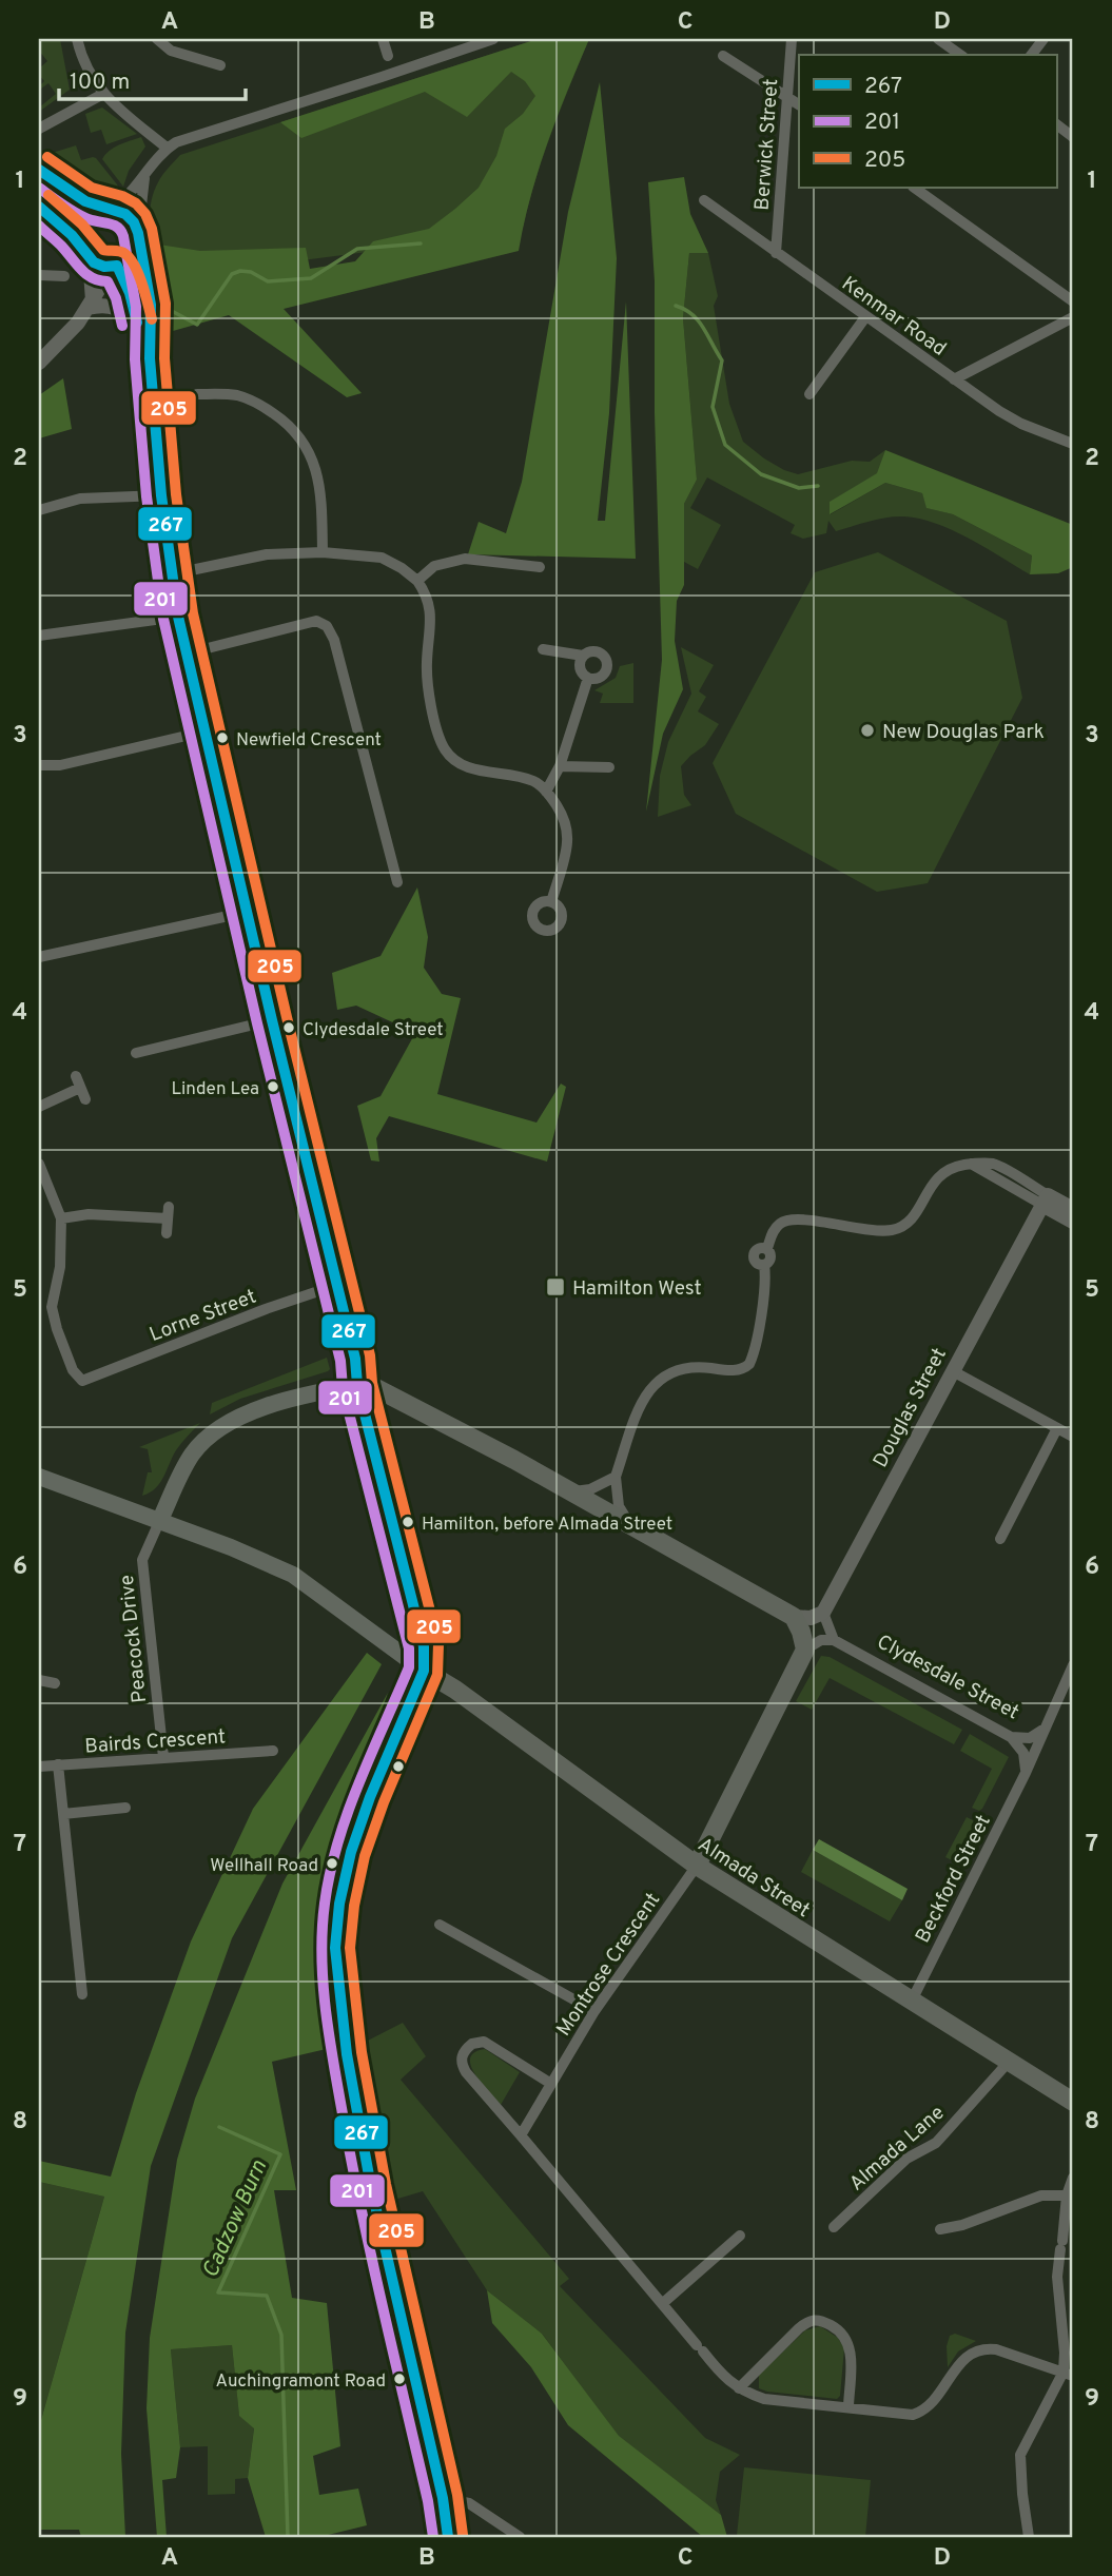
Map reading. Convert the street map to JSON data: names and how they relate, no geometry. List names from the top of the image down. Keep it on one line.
{"streets":{"main road":["Almada Street"],"street":["Berwick Street","Kenmar Road","Lorne Street","Douglas Street","Peacock Drive","Clydesdale Street","Bairds Crescent","Beckford Street","Montrose Crescent","Almada Lane"]},"crossings":[["Berwick Street","Kenmar Road"],["Peacock Drive","Bairds Crescent"],["Clydesdale Street","Beckford Street"],["Almada Street","Beckford Street"],["Almada Street","Montrose Crescent"],["Almada Street","Almada Lane"]],"water":["Cadzow Burn"],"places":{"other":["New Douglas Park","Newfield Crescent","Clydesdale Street","Linden Lea","Hamilton, before Almada Street","Wellhall Road","Auchingramont Road"],"transit":["Hamilton West"]},"lines":["transit line 205","transit line 267","transit line 201"],"legend":["267","201","205"],"scale_bar":"100 m","grid":{"columns":["A","B","C","D"],"rows":["1","2","3","4","5","6","7","8","9"]}}
